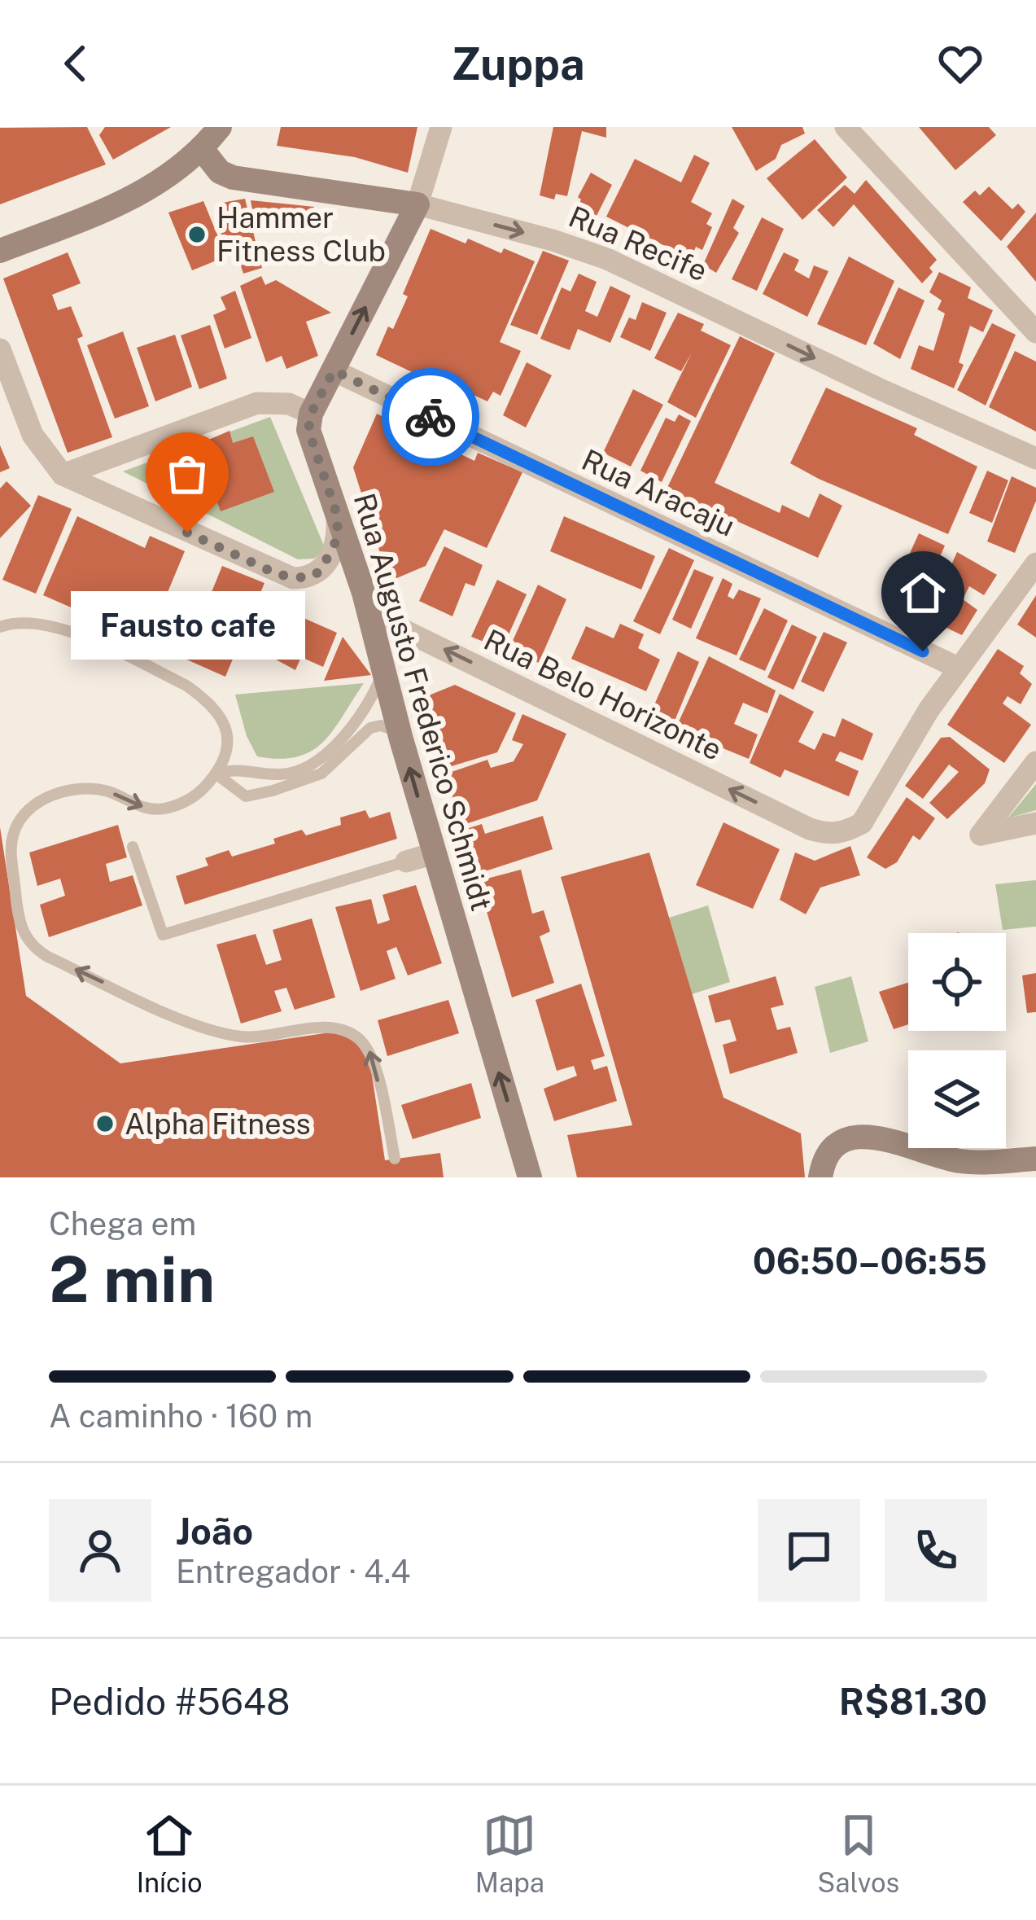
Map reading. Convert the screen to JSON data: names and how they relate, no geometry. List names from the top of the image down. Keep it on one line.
{"streets":{"street":["Rua Recife","Rua Aracaju","Rua Belo Horizonte","Rua Augusto Frederico Schmidt"]},"crossings":[["Rua Aracaju","Rua Belo Horizonte"],["Rua Belo Horizonte","Rua Augusto Frederico Schmidt"]],"one_way":["Rua Belo Horizonte","Rua Augusto Frederico Schmidt"],"places":["Hammer Fitness Club","Fausto cafe","Alpha Fitness"],"page":{"header":"Zuppa","bubble":"Fausto cafe","heading":["2 min","Chega em","06:50–06:55"],"panel":["João","Entregador · 4.4","Pedido #5648","R$81.30"],"bar":"A caminho · 160 m","tabs":["Início","Mapa","Salvos"]}}
